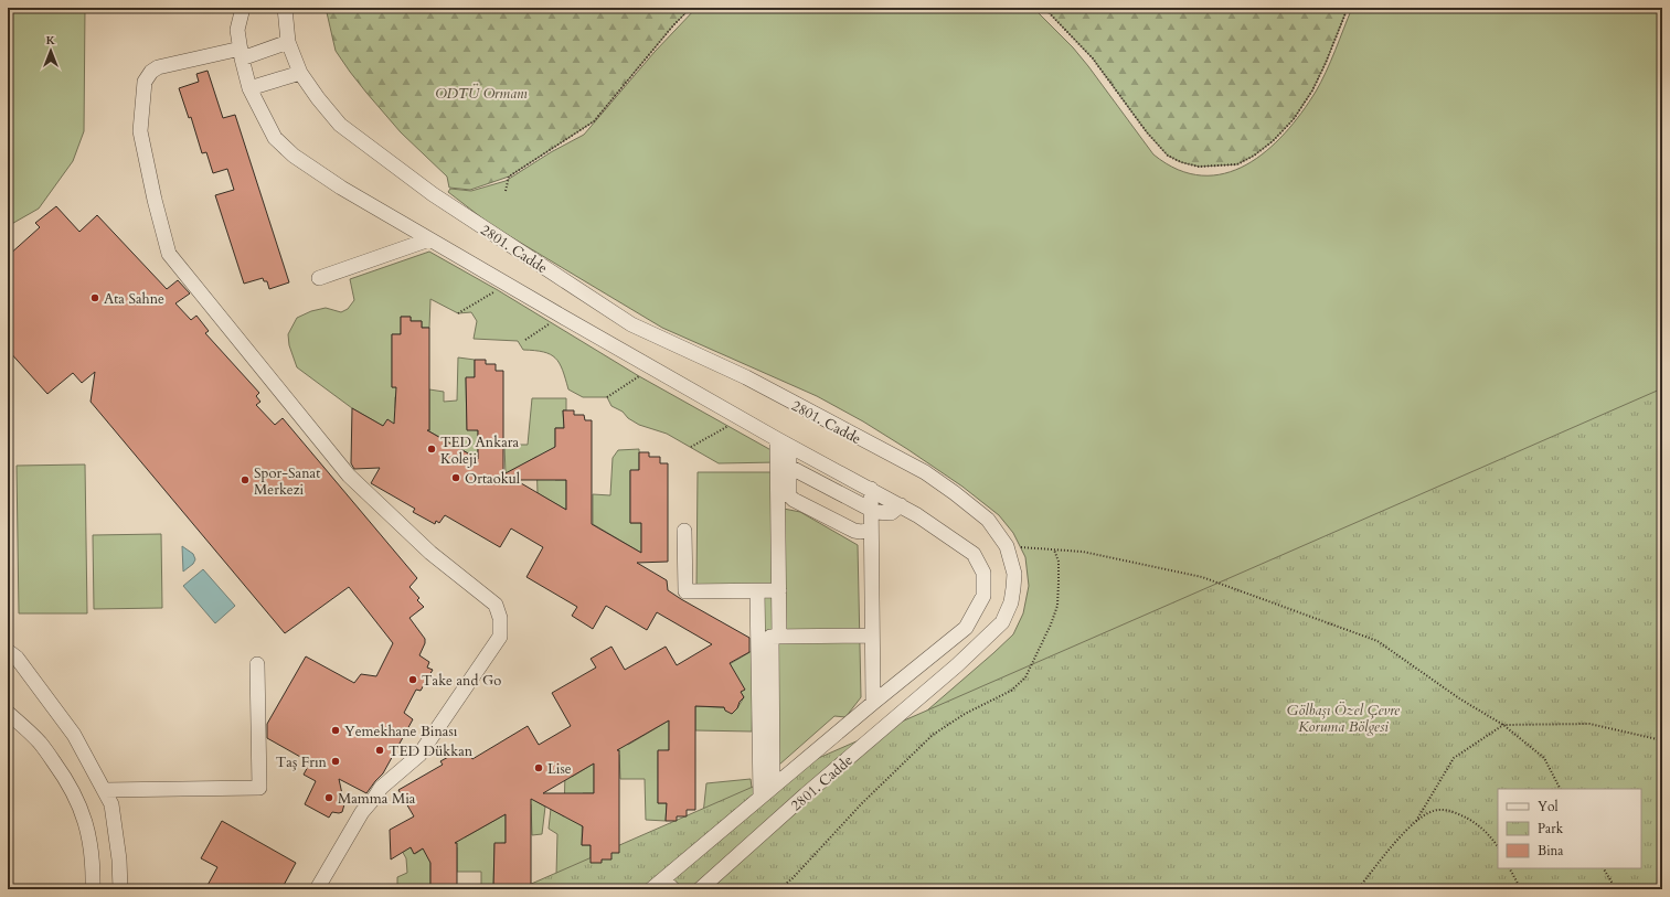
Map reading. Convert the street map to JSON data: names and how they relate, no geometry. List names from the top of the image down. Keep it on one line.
{"streets":{"street":["2801. Cadde"]},"parks":["ODTÜ Ormanı","Gölbaşı Özel Çevre Koruma Bölgesi"],"places":["Ata Sahne","TED Ankara Koleji","Ortaokul","Spor-Sanat Merkezi","Take and Go","Yemekhane Binası","TED Dükkan","Taş Frın","Lise","Mamma Mia"],"legend":["Yol","Park","Bina"],"north":"top"}
